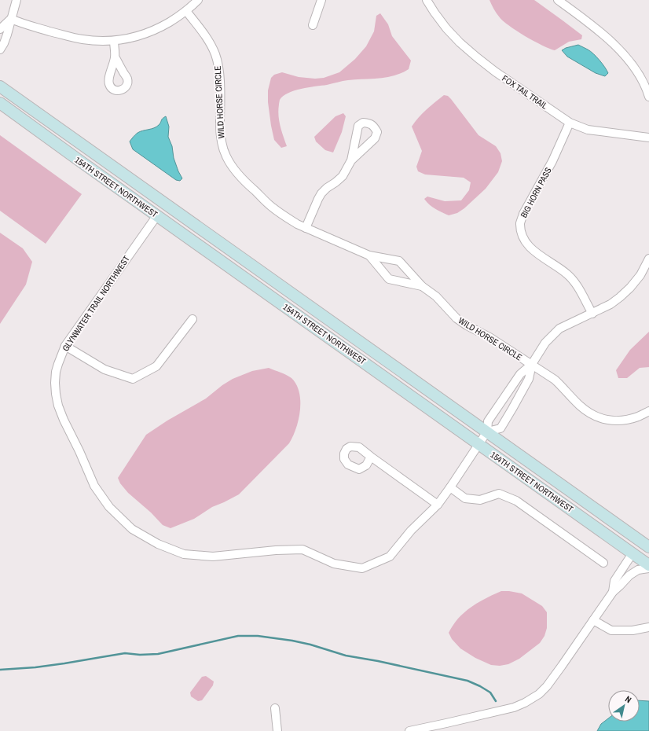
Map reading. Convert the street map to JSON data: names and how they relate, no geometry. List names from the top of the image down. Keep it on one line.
{"streets":{"street":["FOX TAIL TRAIL","WILD HORSE CIRCLE","154TH STREET NORTHWEST","BIG HORN PASS","GLYNWATER TRAIL NORTHWEST"]},"crossings":[["FOX TAIL TRAIL","BIG HORN PASS"],["WILD HORSE CIRCLE","GLYNWATER TRAIL NORTHWEST"],["154TH STREET NORTHWEST","GLYNWATER TRAIL NORTHWEST"]],"north":"top right"}
